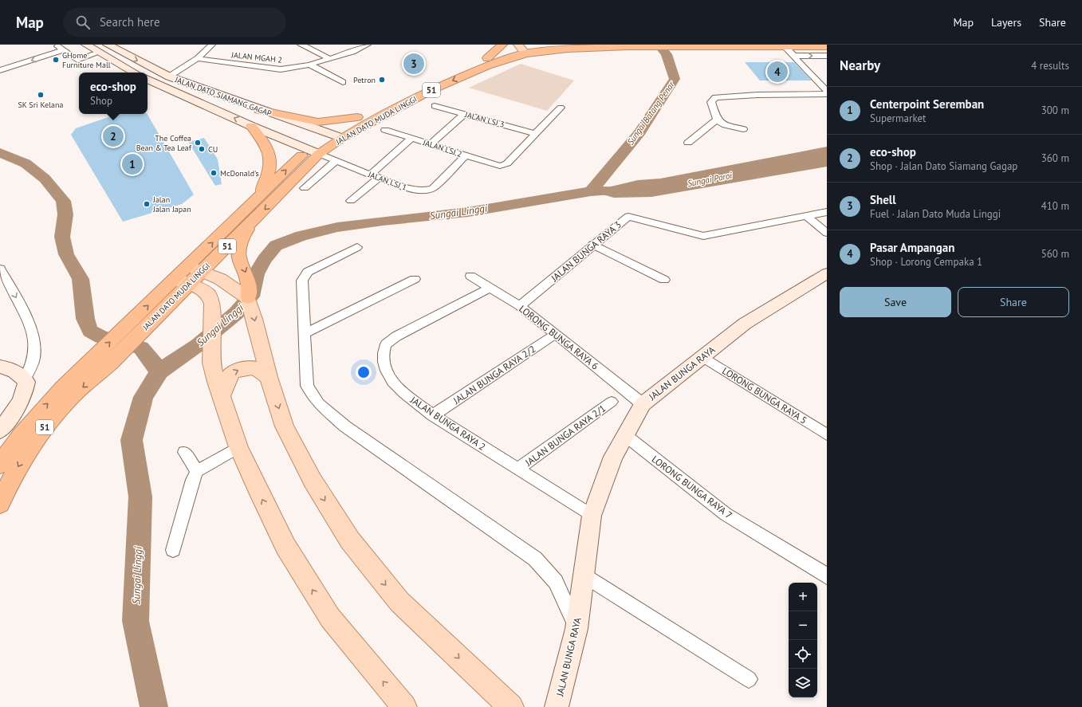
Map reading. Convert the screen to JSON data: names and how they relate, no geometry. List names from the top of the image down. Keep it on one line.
{"streets":{"highway":["51","JALAN DATO MUDA LINGGI"],"main road":["JALAN DATO SIAMANG GAGAP","JALAN BUNGA RAYA"],"street":["JALAN MGAH 2","JALAN LSJ 3","JALAN LSJ 2","JALAN LSJ 1","JALAN BUNGA RAYA 3","LORONG BUNGA RAYA 6","JALAN BUNGA RAYA 2/2","LORONG BUNGA RAYA 5","JALAN BUNGA RAYA 2","JALAN BUNGA RAYA 2/1","LORONG BUNGA RAYA 7"]},"crossings":[["JALAN DATO SIAMANG GAGAP","JALAN DATO MUDA LINGGI"],["JALAN DATO SIAMANG GAGAP","JALAN LSJ 1"],["JALAN LSJ 3","JALAN LSJ 2"],["JALAN DATO MUDA LINGGI","JALAN LSJ 1"],["JALAN LSJ 2","JALAN LSJ 1"],["JALAN BUNGA RAYA 3","LORONG BUNGA RAYA 6"],["LORONG BUNGA RAYA 6","JALAN BUNGA RAYA"],["LORONG BUNGA RAYA 6","JALAN BUNGA RAYA 2/2"],["LORONG BUNGA RAYA 6","JALAN BUNGA RAYA 2"],["JALAN BUNGA RAYA","LORONG BUNGA RAYA 5"],["JALAN BUNGA RAYA","JALAN BUNGA RAYA 2"],["JALAN BUNGA RAYA","LORONG BUNGA RAYA 7"],["JALAN BUNGA RAYA 2/2","JALAN BUNGA RAYA 2"],["JALAN BUNGA RAYA 2","JALAN BUNGA RAYA 2/1"]],"water":["Sungai Batang Penar","Sungai Paroi","Sungai Linggi"],"places":["GHome Furniture Mall","Petron","SK Sri Kelana","The Coffea Bean & Tea Leaf","CU","McDonald's","Jalan Jalan Japan"],"page":{"header":"Map","search":"Search here","nav":["Map","Layers","Share"],"heading":["Nearby","4 results"],"pins":["3","4","2","1"],"popup":["eco-shop","Shop"],"list":[{"mark":"1","name":"Centerpoint Seremban","note":"Supermarket","value":"300 m"},{"mark":"2","name":"eco-shop","note":"Shop · Jalan Dato Siamang Gagap","value":"360 m"},{"mark":"3","name":"Shell","note":"Fuel · Jalan Dato Muda Linggi","value":"410 m"},{"mark":"4","name":"Pasar Ampangan","note":"Shop · Lorong Cempaka 1","value":"560 m"}],"buttons":["Save","Share"],"map_buttons":["+","−"]}}
